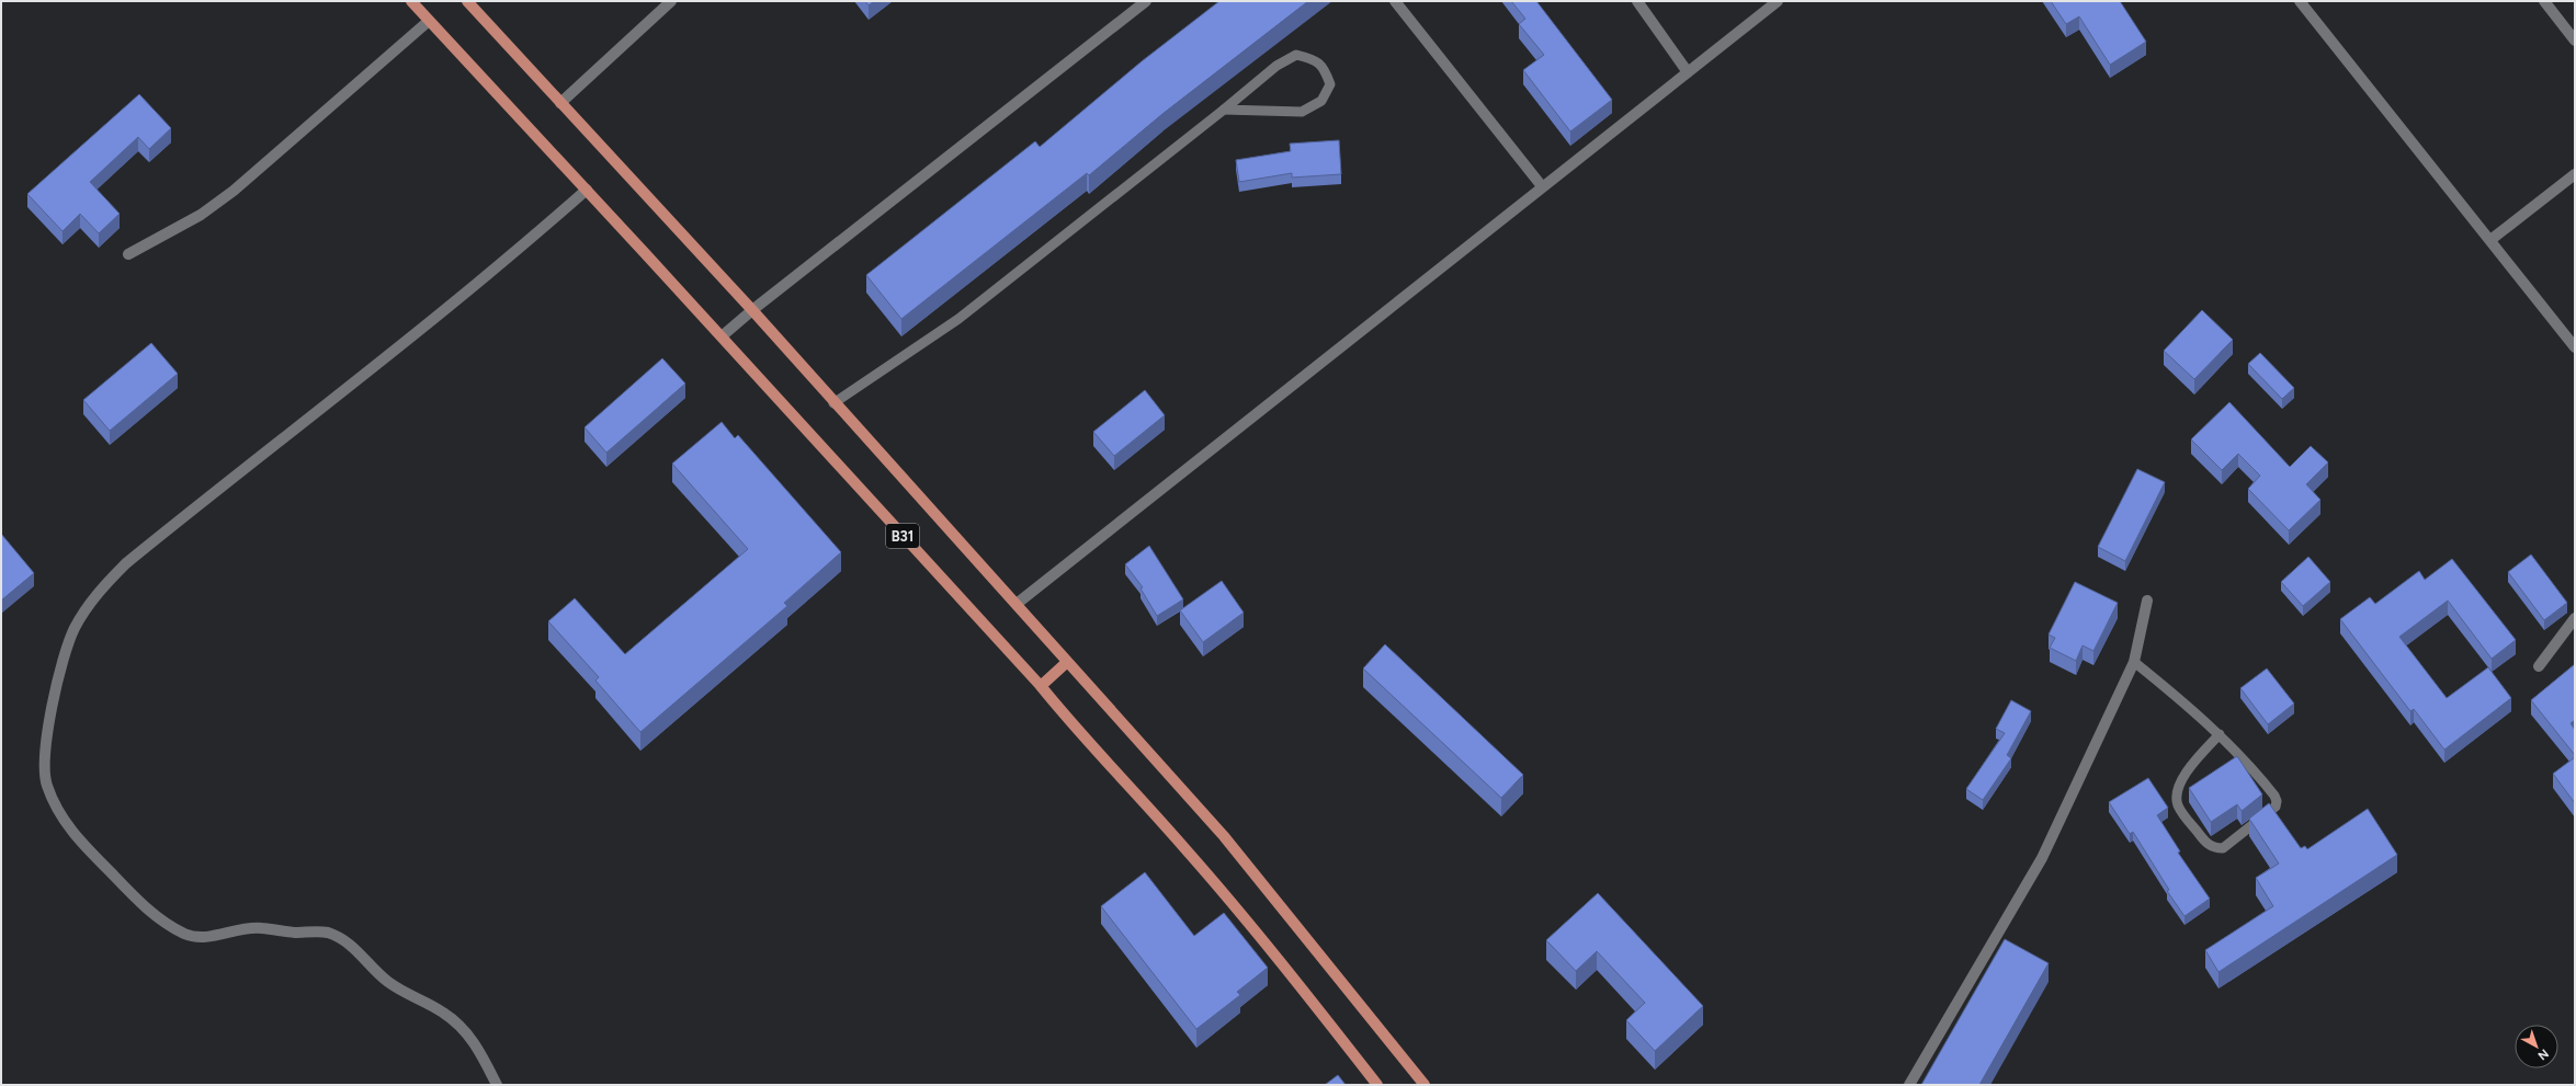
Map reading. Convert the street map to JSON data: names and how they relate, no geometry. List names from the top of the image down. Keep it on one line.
{"streets":{"main road":["B31"]},"north":"bottom right"}
